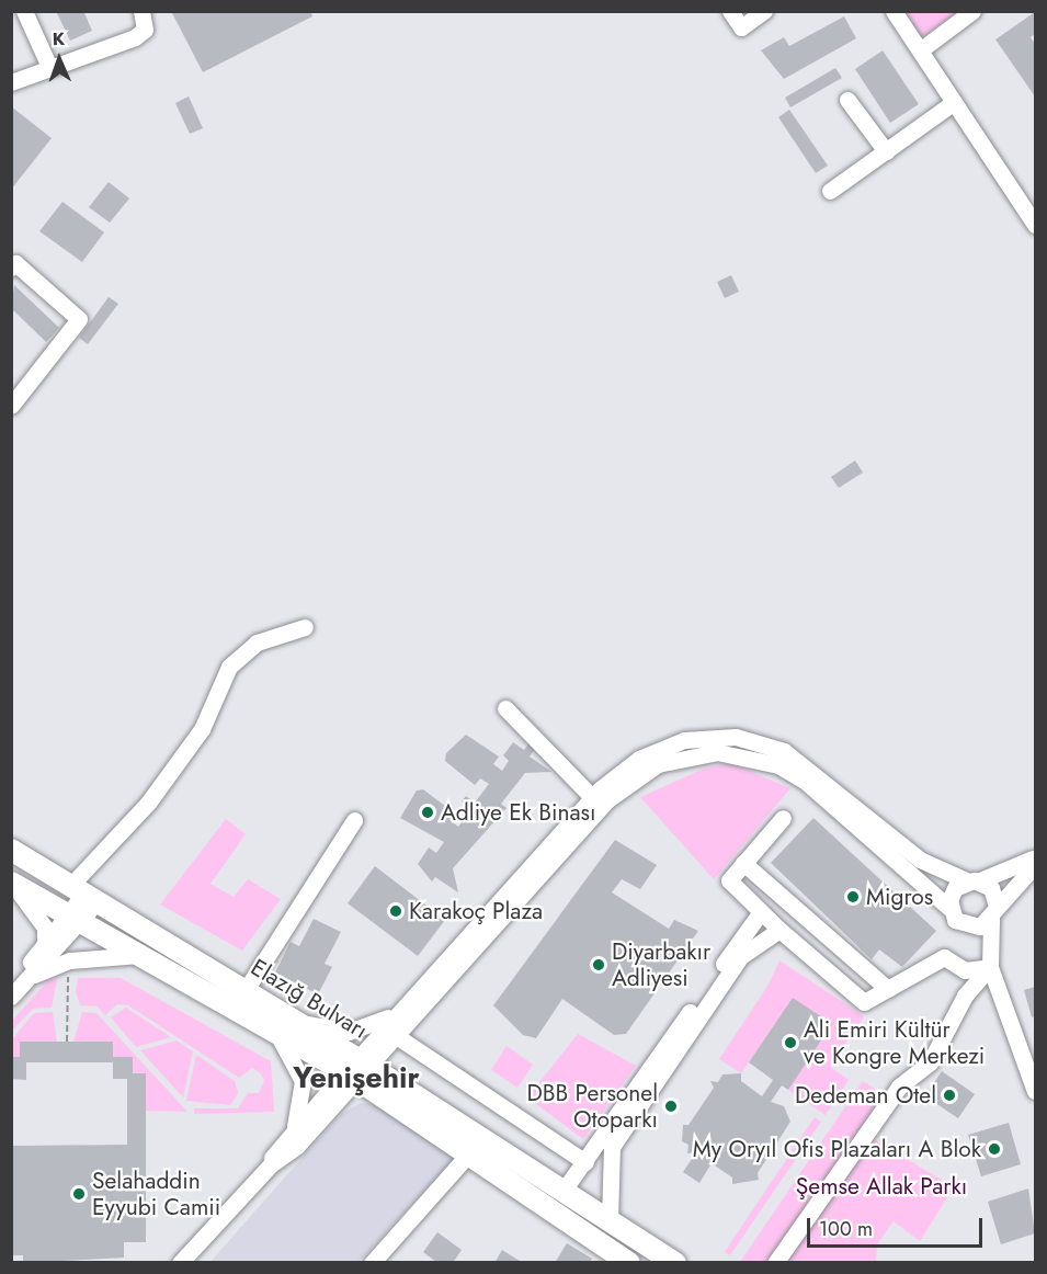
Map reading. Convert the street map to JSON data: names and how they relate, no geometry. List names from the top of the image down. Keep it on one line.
{"streets":{"main road":["Elazığ Bulvarı"]},"districts":["Yenişehir"],"parks":["Şemse Allak Parkı"],"places":["Adliye Ek Binası","Migros","Karakoç Plaza","Diyarbakır Adliyesi","Ali Emiri Kültür ve Kongre Merkezi","Dedeman Otel","DBB Personel Otoparkı","My Oryıl Ofis Plazaları A Blok","Selahaddin Eyyubi Camii"],"scale_bar":"100 m","north":"top"}
